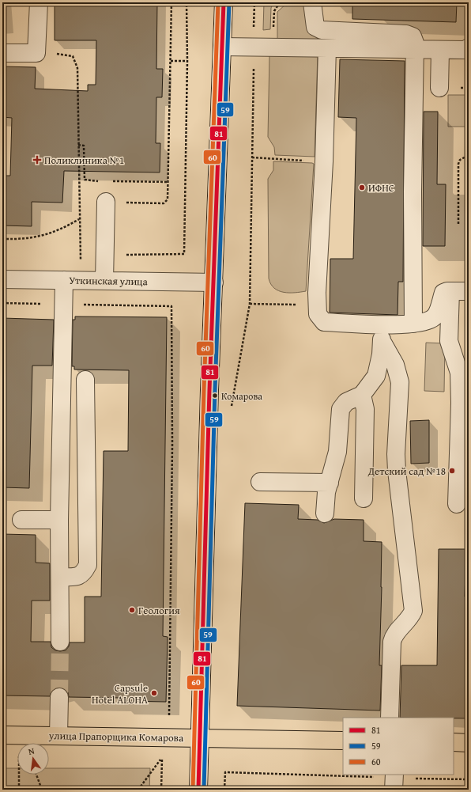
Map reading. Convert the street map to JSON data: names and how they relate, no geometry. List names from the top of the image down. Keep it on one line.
{"streets":{"main road":["улица Прапорщика Комарова"],"street":["Уткинская улица"]},"places":{"health":["Поликлиника №1"],"other":["ИФНС","Комарова","Детский сад №18","Геология","Capsule Hotel ALOHA"]},"lines":["transit line 81","transit line 59","transit line 60"],"legend":["81","59","60"],"north":"top"}
